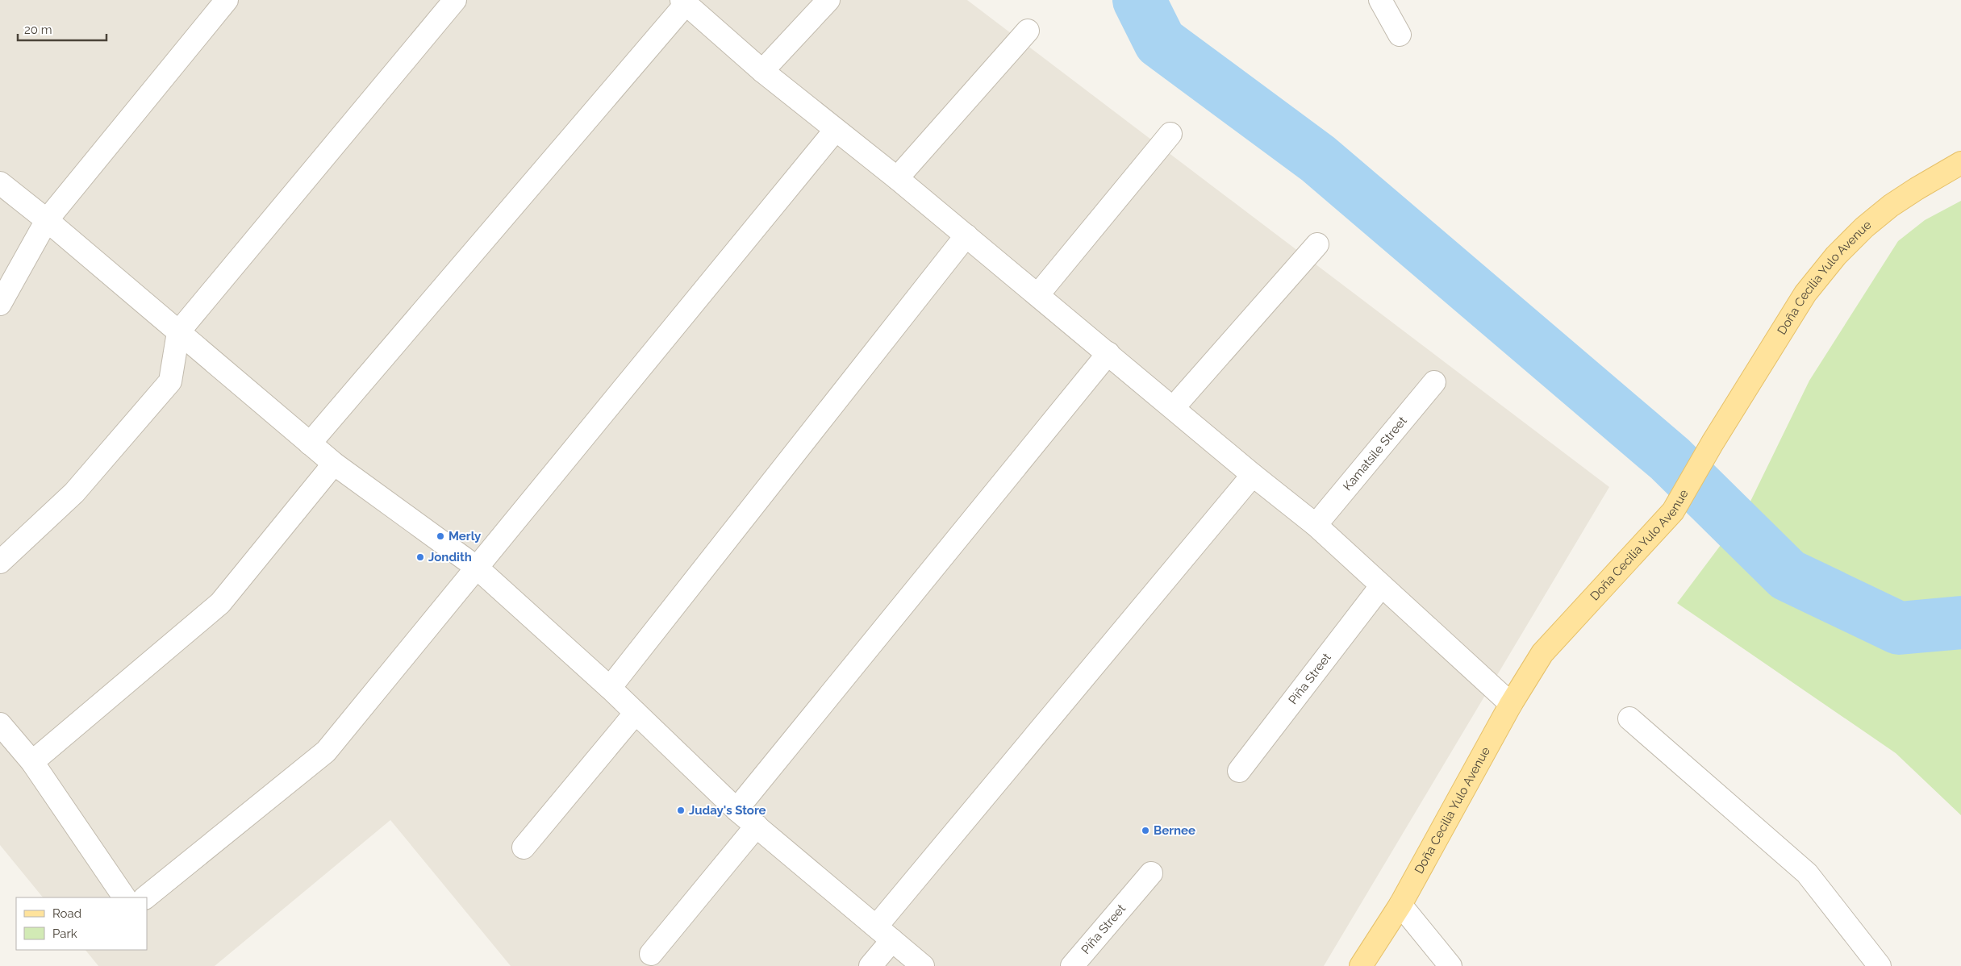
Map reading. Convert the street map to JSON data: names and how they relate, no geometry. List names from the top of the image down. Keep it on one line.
{"streets":{"main road":["Doña Cecilia Yulo Avenue"],"street":["Kamatsile Street","Piña Street"]},"places":["Merly","Jondith","Juday's Store","Bernee"],"legend":["Road","Park"],"scale_bar":"20 m"}
